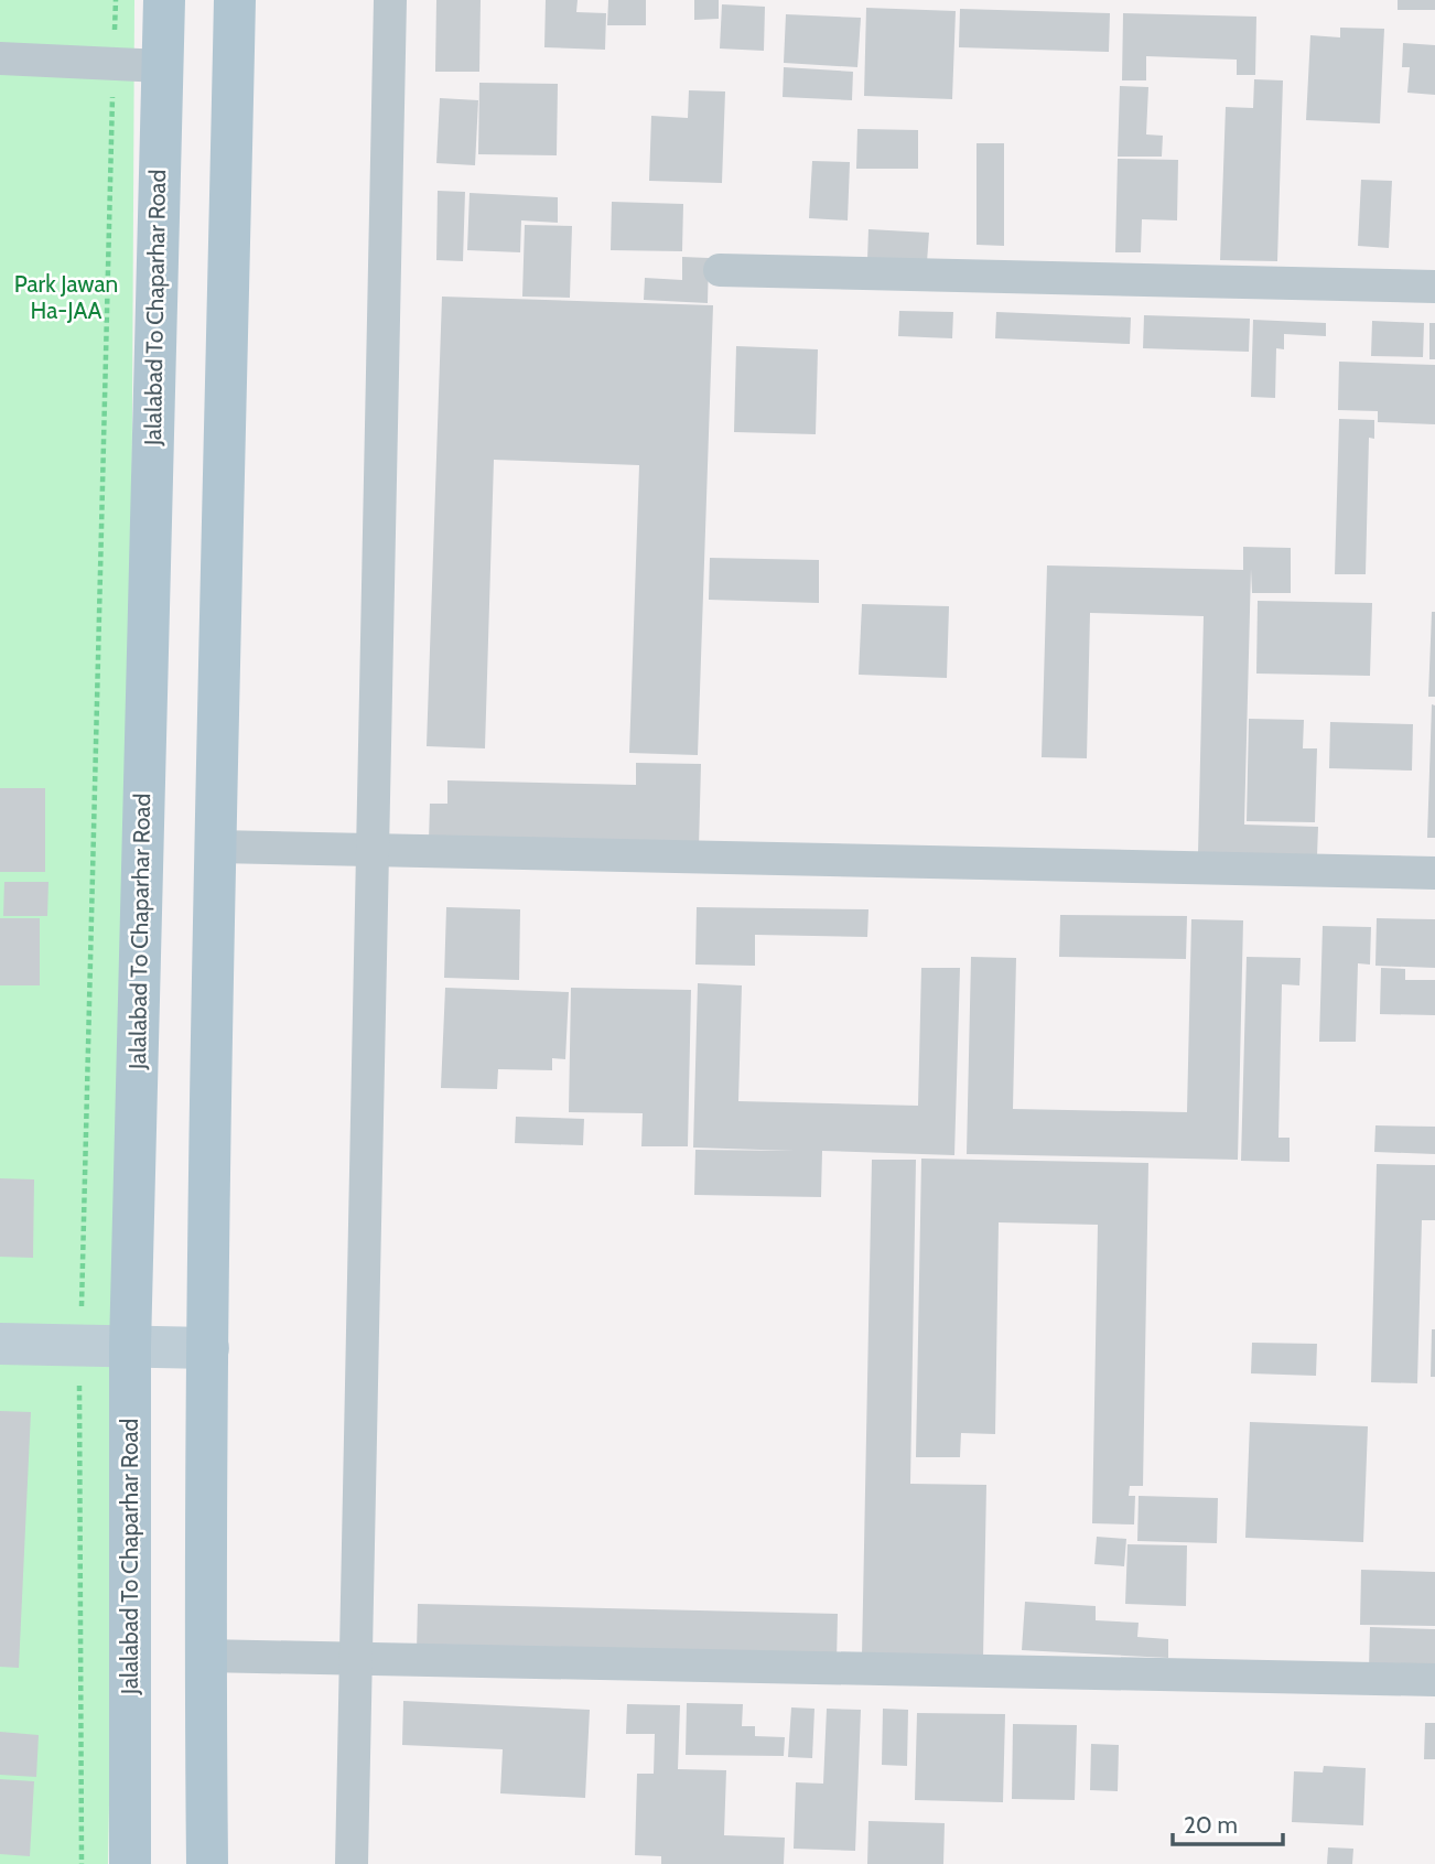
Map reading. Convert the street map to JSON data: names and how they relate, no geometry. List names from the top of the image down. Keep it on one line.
{"streets":{"main road":["Jalalabad To Chaparhar Road"]},"parks":["Park Jawan Ha-JAA"],"scale_bar":"20 m"}
